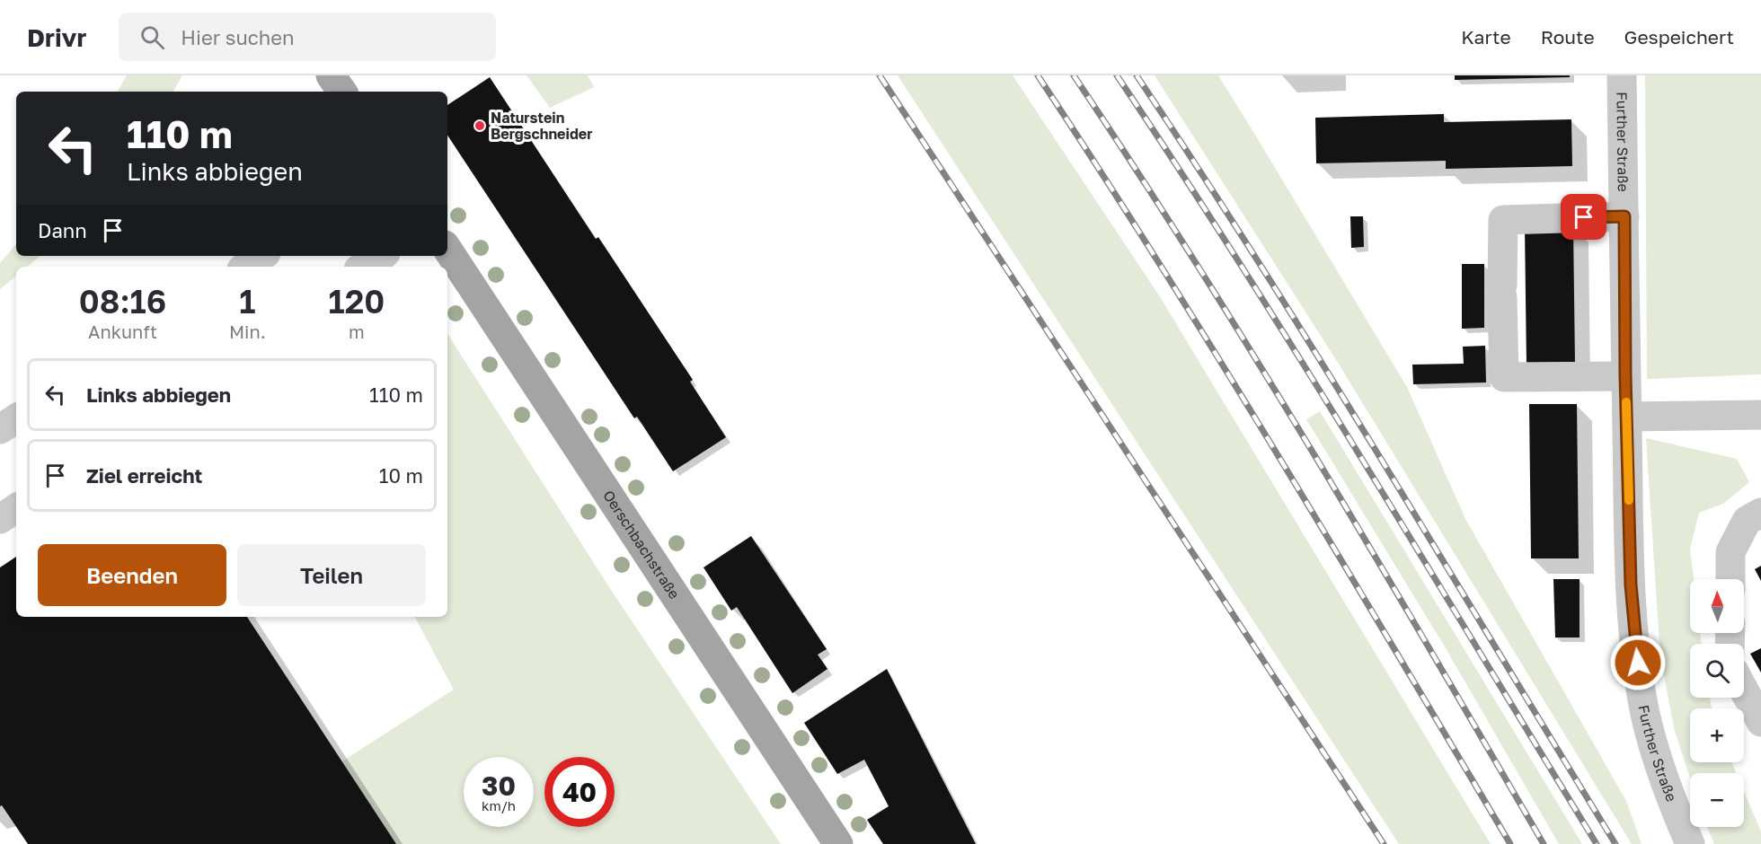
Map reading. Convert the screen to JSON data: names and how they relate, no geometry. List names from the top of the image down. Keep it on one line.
{"streets":{"main road":["Oerschbachstraße"],"street":["Further Straße"]},"places":["Naturstein Bergschneider"],"north":"top","page":{"header":"Drivr","search":"Hier suchen","nav":["Karte","Route","Gespeichert"],"turn":["110 m","Links abbiegen"],"then":"Dann","eta":["08:16","Ankunft","1","Min.","120","m"],"list":[{"name":"Links abbiegen","value":"110 m"},{"name":"Ziel erreicht","value":"10 m"}],"buttons":["Beenden","Teilen"],"map_buttons":["+","−"],"speed":"30 km/h","limit":"40"}}
